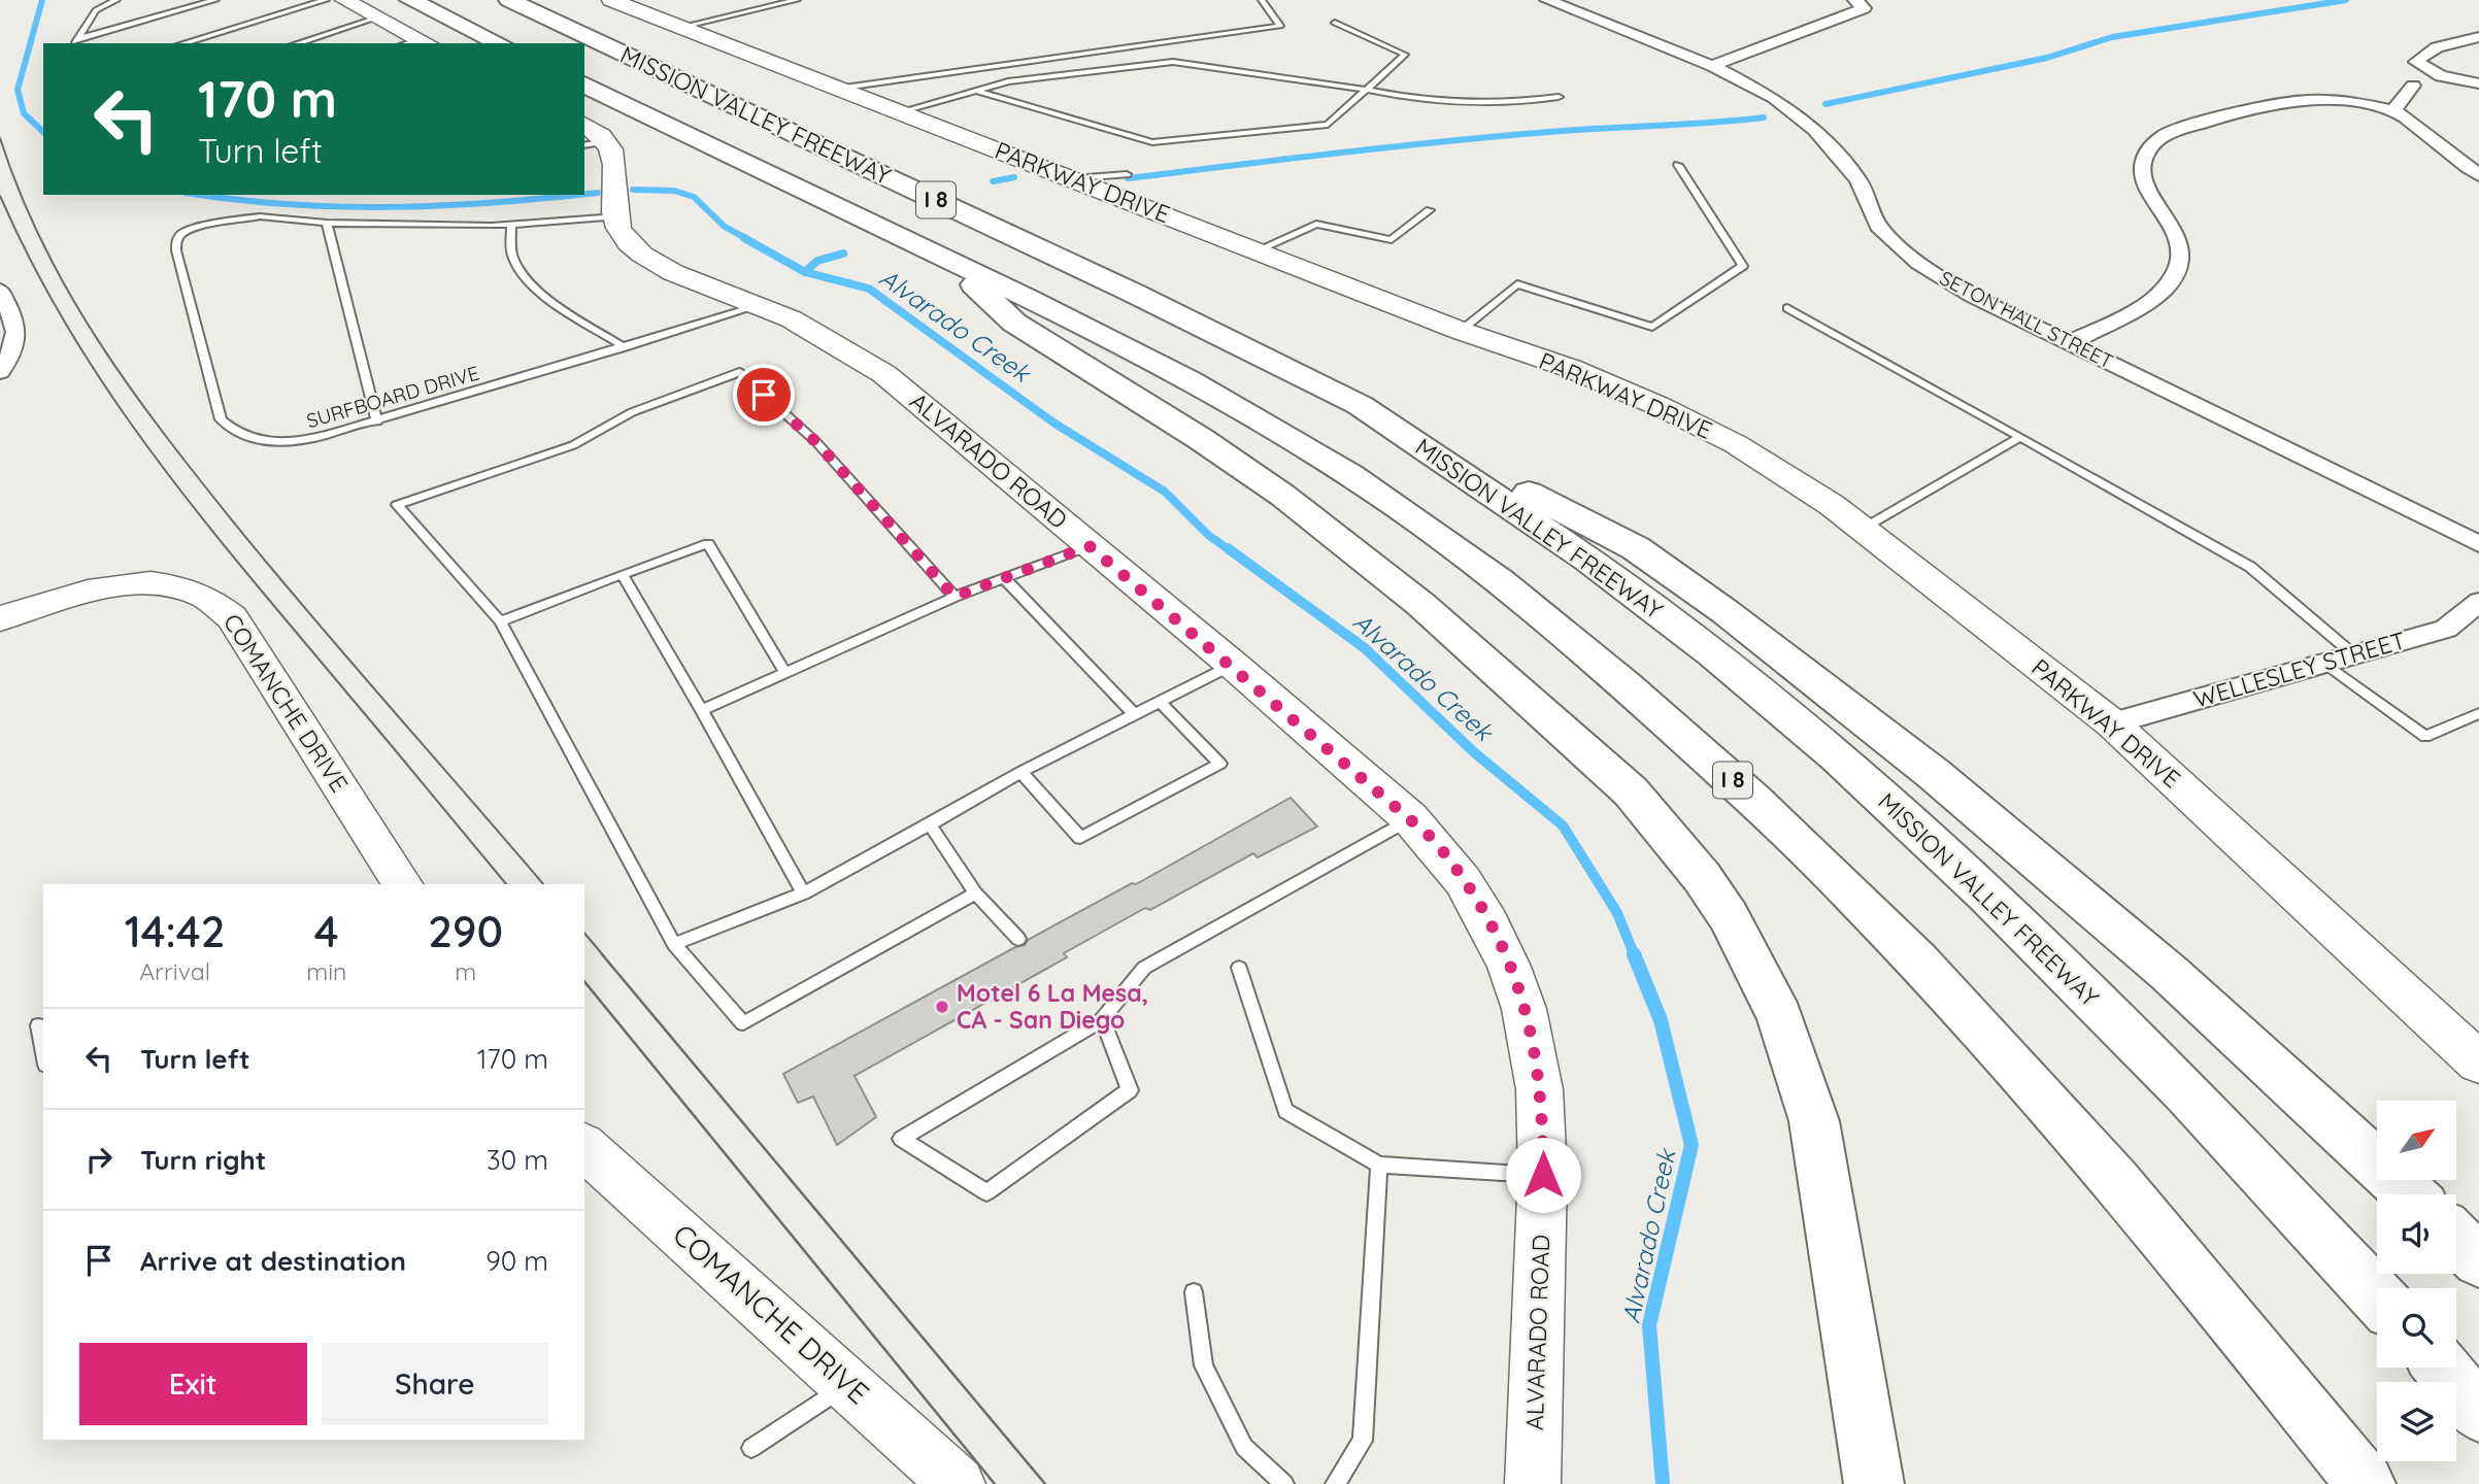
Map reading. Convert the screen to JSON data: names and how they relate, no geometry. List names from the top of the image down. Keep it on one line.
{"streets":{"highway":["MISSION VALLEY FREEWAY","I 8"],"street":["PARKWAY DRIVE","SETON HALL STREET","ALVARADO ROAD","WELLESLEY STREET","COMANCHE DRIVE"],"lane":["SURFBOARD DRIVE"]},"crossings":[["PARKWAY DRIVE","WELLESLEY STREET"],["SURFBOARD DRIVE","ALVARADO ROAD"]],"water":["Alvarado Creek"],"places":["Motel 6 La Mesa, CA - San Diego"],"north":"top right","page":{"turn":["170 m","Turn left"],"eta":["14:42","Arrival","4","min","290","m"],"list":[{"name":"Turn left","value":"170 m"},{"name":"Turn right","value":"30 m"},{"name":"Arrive at destination","value":"90 m"}],"buttons":["Exit","Share"]}}
